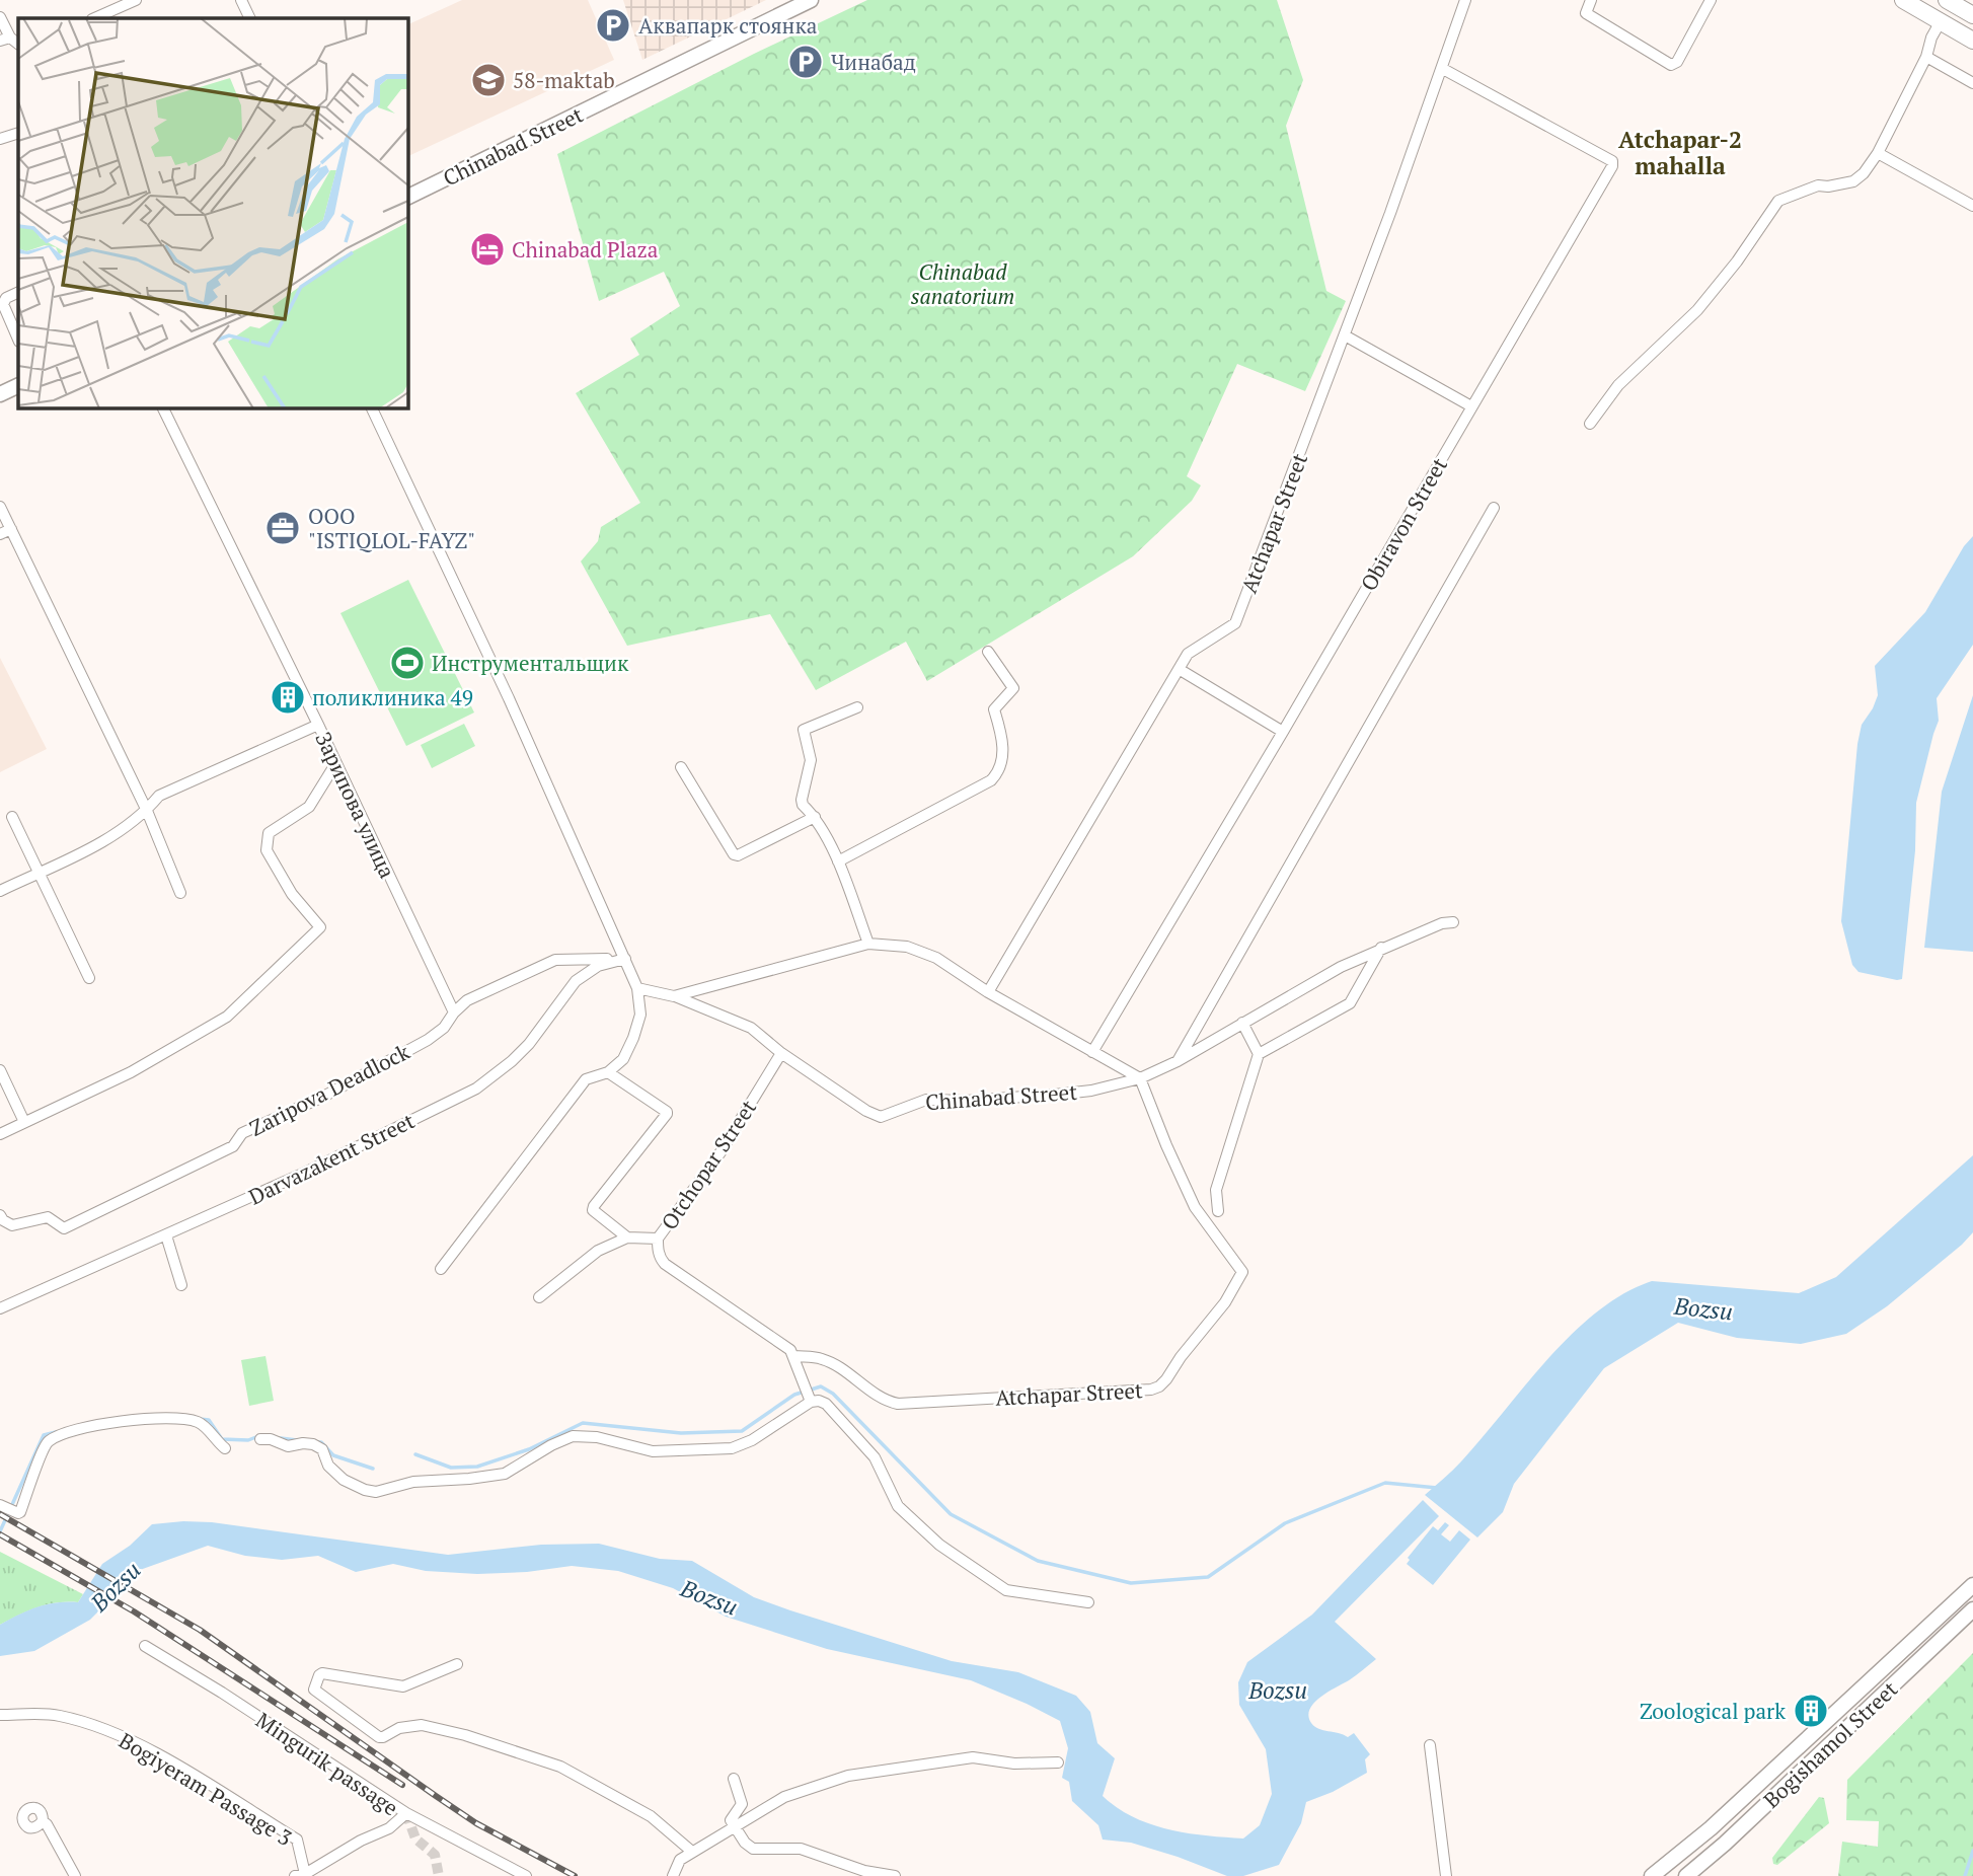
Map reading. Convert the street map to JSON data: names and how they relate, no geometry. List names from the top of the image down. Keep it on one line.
{"streets":{"main road":["Chinabad Street","Bogishamol Street"],"street":["Atchapar Street","Obiravon Street","Зарипова улица","Zaripova Deadlock","Darvazakent Street","Otchopar Street","Mingurik passage","Bogiyeram Passage 3"]},"crossings":[["Chinabad Street","Atchapar Street"],["Chinabad Street","Otchopar Street"],["Atchapar Street","Obiravon Street"],["Atchapar Street","Otchopar Street"],["Зарипова улица","Zaripova Deadlock"],["Zaripova Deadlock","Darvazakent Street"],["Mingurik passage","Bogiyeram Passage 3"]],"districts":["Atchapar-2 mahalla"],"water":["Bozsu"],"parks":["Chinabad sanatorium"],"places":{"parking":["Аквапарк стоянка","Чинабад"],"school or university":["58-maktab"],"hotel":["Chinabad Plaza"],"office":["ООО \"ISTIQLOL-FAYZ\""],"sports":["Инструментальщик"],"building":["поликлиника 49","Zoological park"]}}
